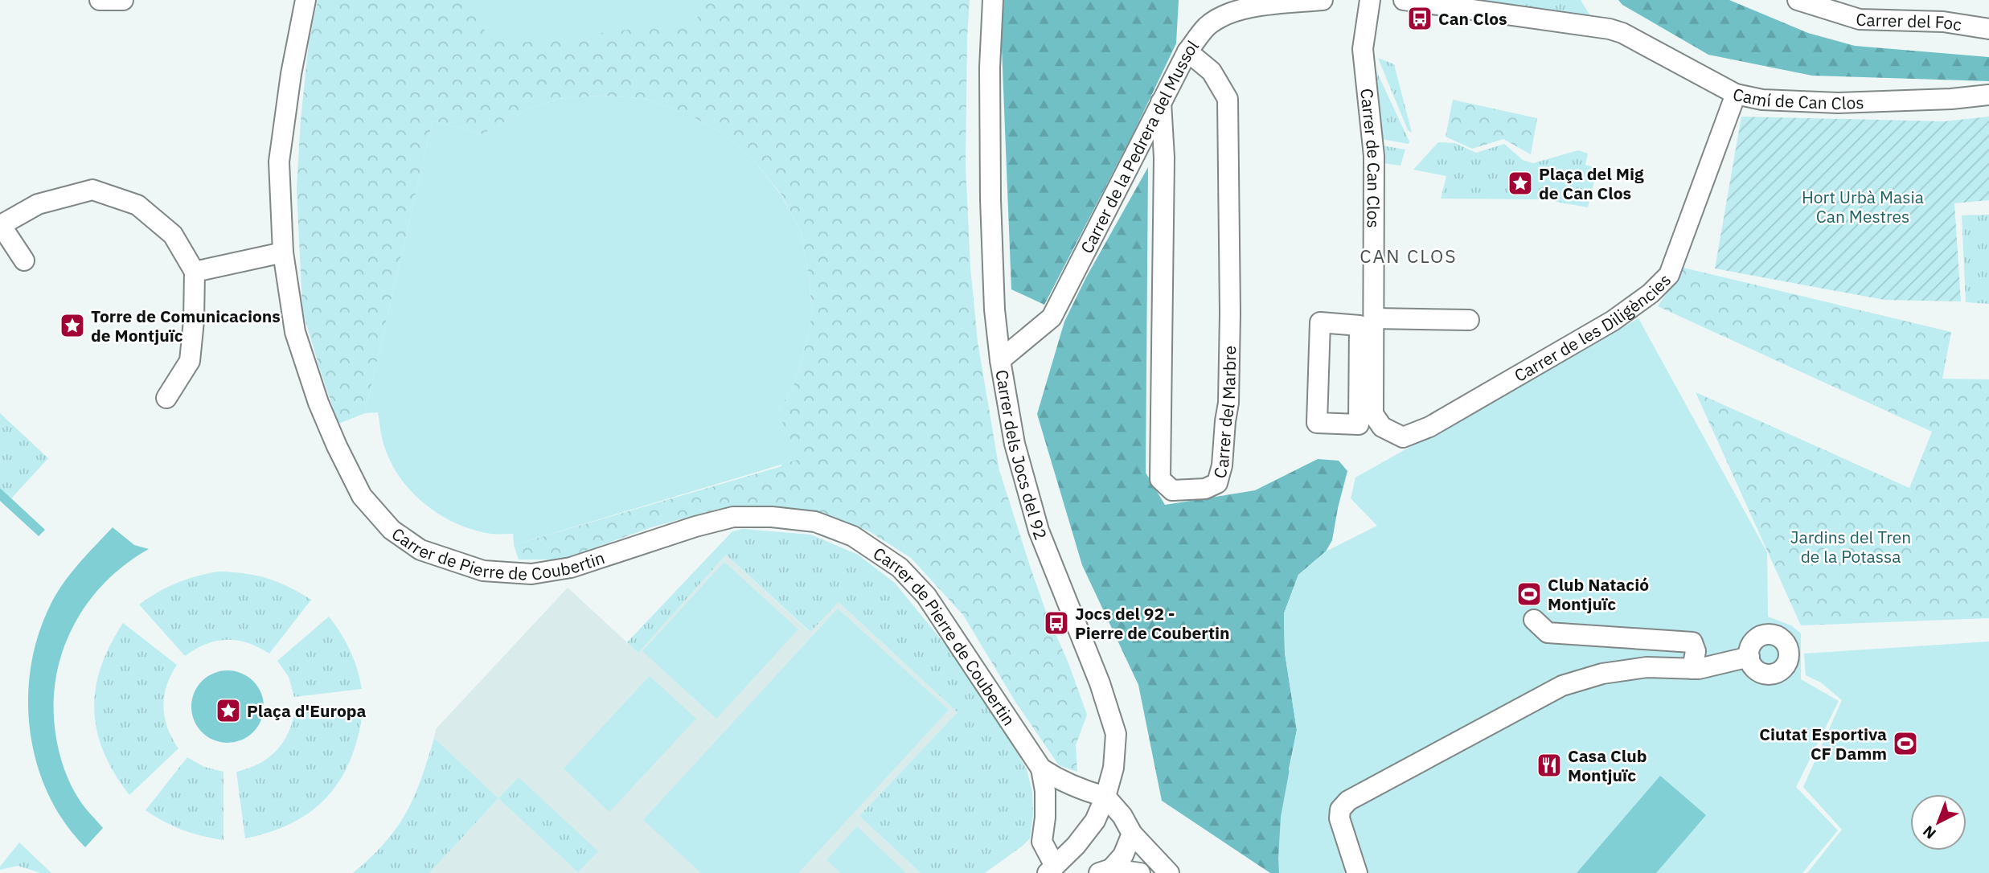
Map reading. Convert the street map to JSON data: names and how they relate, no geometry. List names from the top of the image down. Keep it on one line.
{"streets":{"street":["Carrer del Foc","Camí de Can Clos","Carrer de la Pedrera del Mussol","Carrer de Can Clos","Carrer de les Diligències","Carrer del Marbre","Carrer dels Jocs del 92","Carrer de Pierre de Coubertin"]},"crossings":[["Camí de Can Clos","Carrer de les Diligències"],["Carrer de la Pedrera del Mussol","Carrer del Marbre"],["Carrer de la Pedrera del Mussol","Carrer dels Jocs del 92"],["Carrer de Can Clos","Carrer de les Diligències"],["Carrer dels Jocs del 92","Carrer de Pierre de Coubertin"]],"districts":["CAN CLOS"],"parks":["Hort Urbà Masia Can Mestres","Jardins del Tren de la Potassa"],"places":{"bus stop":["Can Clos","Jocs del 92 - Pierre de Coubertin"],"place":["Plaça del Mig de Can Clos","Torre de Comunicacions de Montjuïc","Plaça d'Europa"],"sports":["Club Natació Montjuïc","Ciutat Esportiva CF Damm"],"restaurant":["Casa Club Montjuïc"]},"north":"bottom left"}
